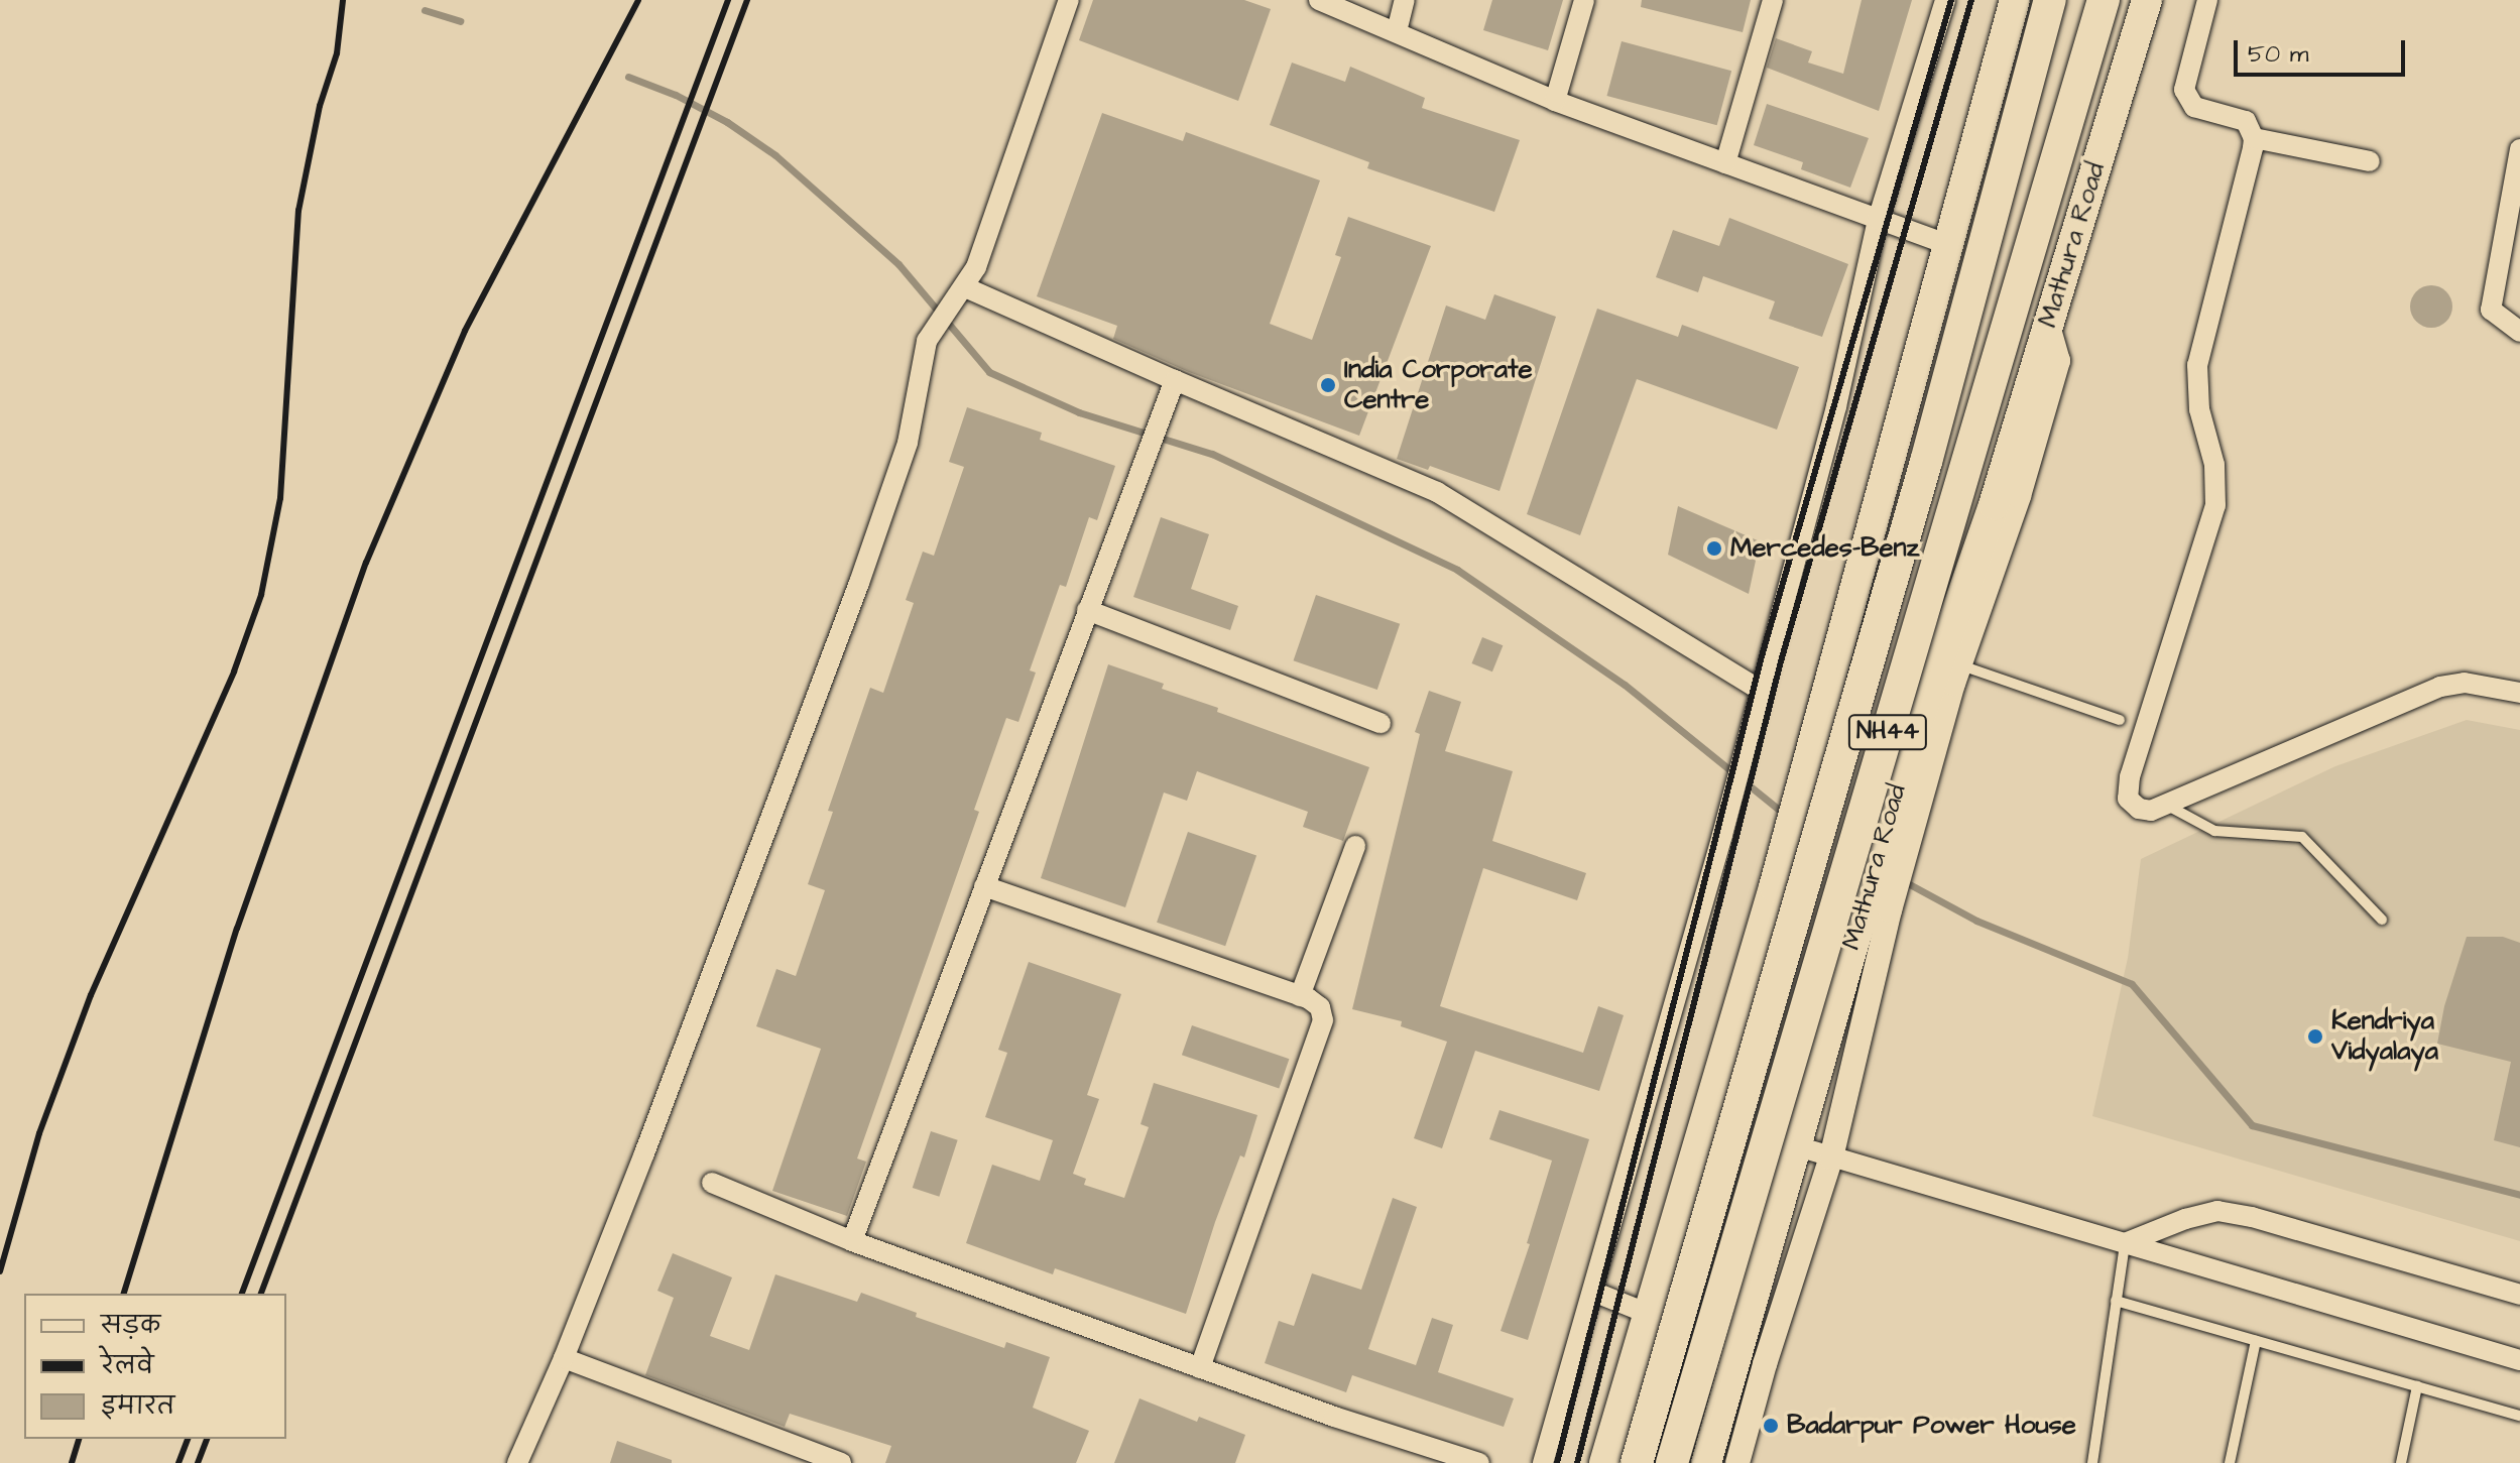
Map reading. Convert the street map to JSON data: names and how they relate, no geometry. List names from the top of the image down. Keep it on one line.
{"streets":{"highway":["Mathura Road","NH44"]},"places":["India Corporate Centre","Mercedes-Benz","Kendriya Vidyalaya","Badarpur Power House"],"legend":["सड़क","रेलवे","इमारत"],"scale_bar":"50 m"}
